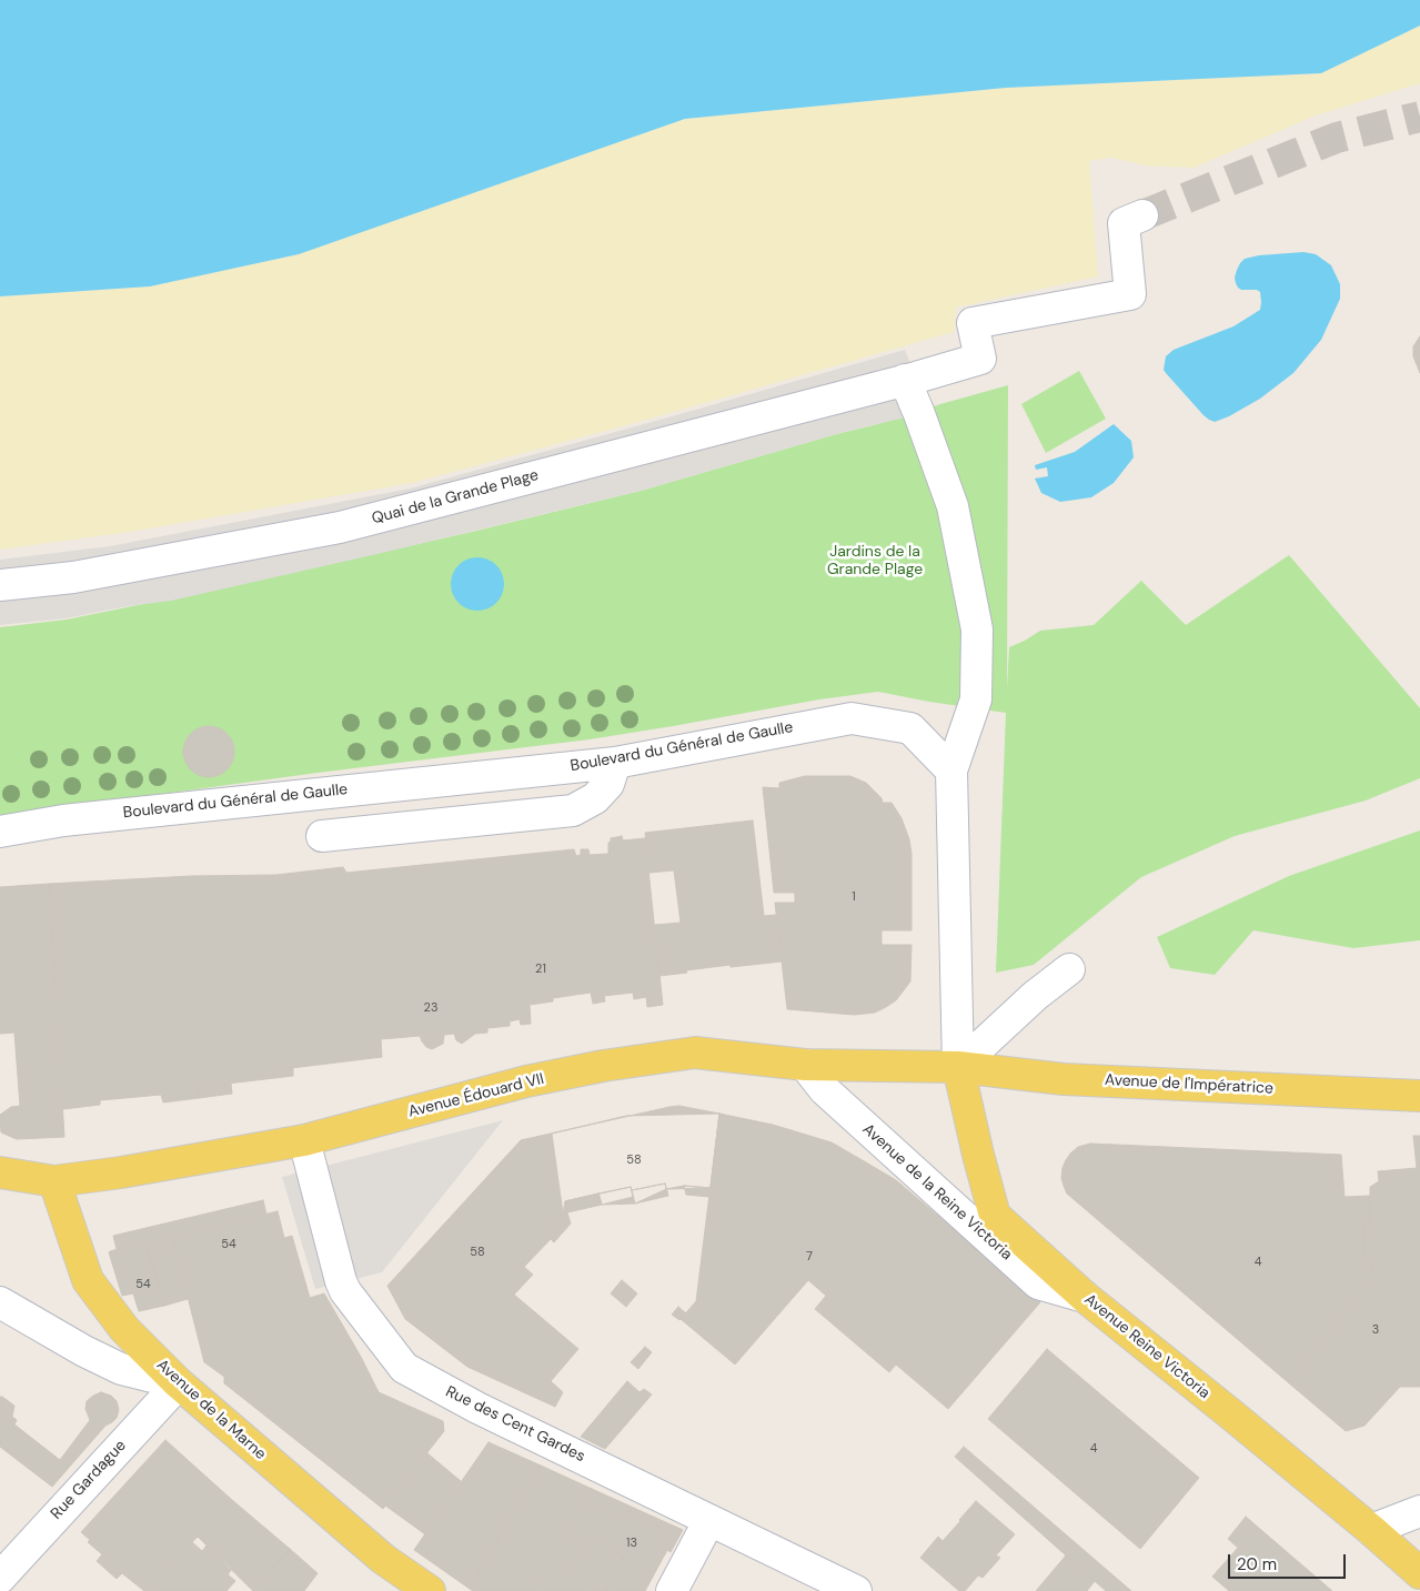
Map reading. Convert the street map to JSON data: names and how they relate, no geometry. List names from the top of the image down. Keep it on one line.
{"streets":{"main road":["Avenue de l'Impératrice","Avenue Édouard VII","Avenue Reine Victoria","Avenue de la Marne"],"street":["Quai de la Grande Plage","Boulevard du Général de Gaulle","Avenue de la Reine Victoria","Rue des Cent Gardes","Rue Gardague"]},"crossings":[["Avenue de l'Impératrice","Avenue Édouard VII"],["Avenue de l'Impératrice","Avenue Reine Victoria"],["Avenue Édouard VII","Avenue de la Reine Victoria"],["Avenue Édouard VII","Avenue Reine Victoria"],["Avenue Édouard VII","Avenue de la Marne"],["Avenue Édouard VII","Rue des Cent Gardes"],["Avenue de la Reine Victoria","Avenue Reine Victoria"],["Avenue de la Marne","Rue Gardague"]],"parks":["Jardins de la Grande Plage"],"house_numbers":["1","21","23","58","54","58","7","4","54","3","4","13"],"scale_bar":"20 m"}
